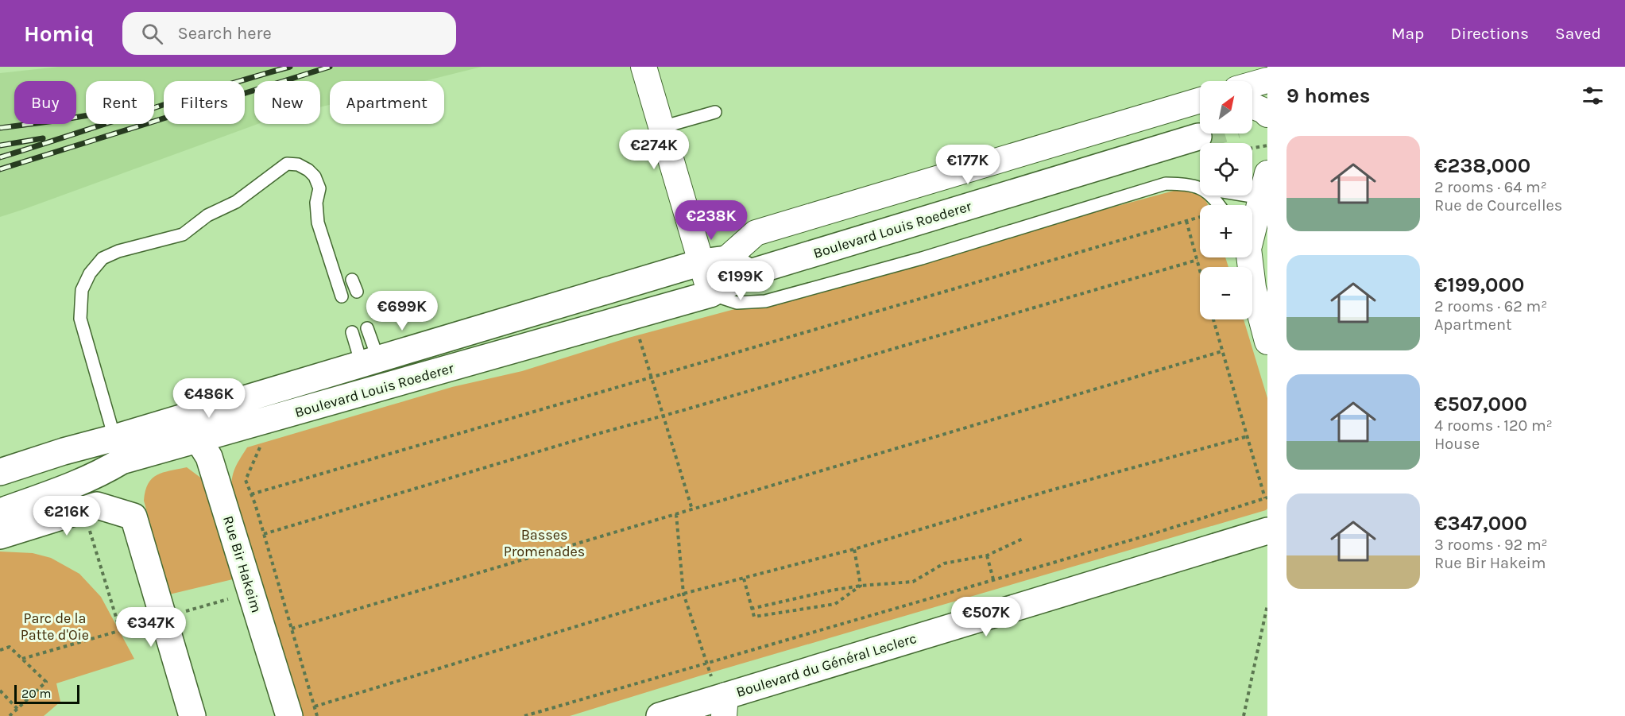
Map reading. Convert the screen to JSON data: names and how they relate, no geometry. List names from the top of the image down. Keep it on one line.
{"streets":{"main road":["Boulevard Louis Roederer","Rue Bir Hakeim","Boulevard du Général Leclerc"]},"crossings":[["Boulevard Louis Roederer","Rue Bir Hakeim"]],"parks":["Basses Promenades","Parc de la Patte d'Oie"],"scale_bar":"20 m","north":"top right","page":{"header":"Homiq","search":"Search here","nav":["Map","Directions","Saved"],"heading":"9 homes","map_buttons":["+","−"],"chip":["Buy","Rent","Filters","New","Apartment"],"list":[{"name":"€238,000","note":"2 rooms · 64 m² · Rue de Courcelles"},{"name":"€199,000","note":"2 rooms · 62 m² · Apartment"},{"name":"€507,000","note":"4 rooms · 120 m² · House"},{"name":"€347,000","note":"3 rooms · 92 m² · Rue Bir Hakeim"}],"price":["€274K","€177K","€238K","€199K","€699K","€486K","€216K","€507K","€347K"],"scale":"20 m"}}
